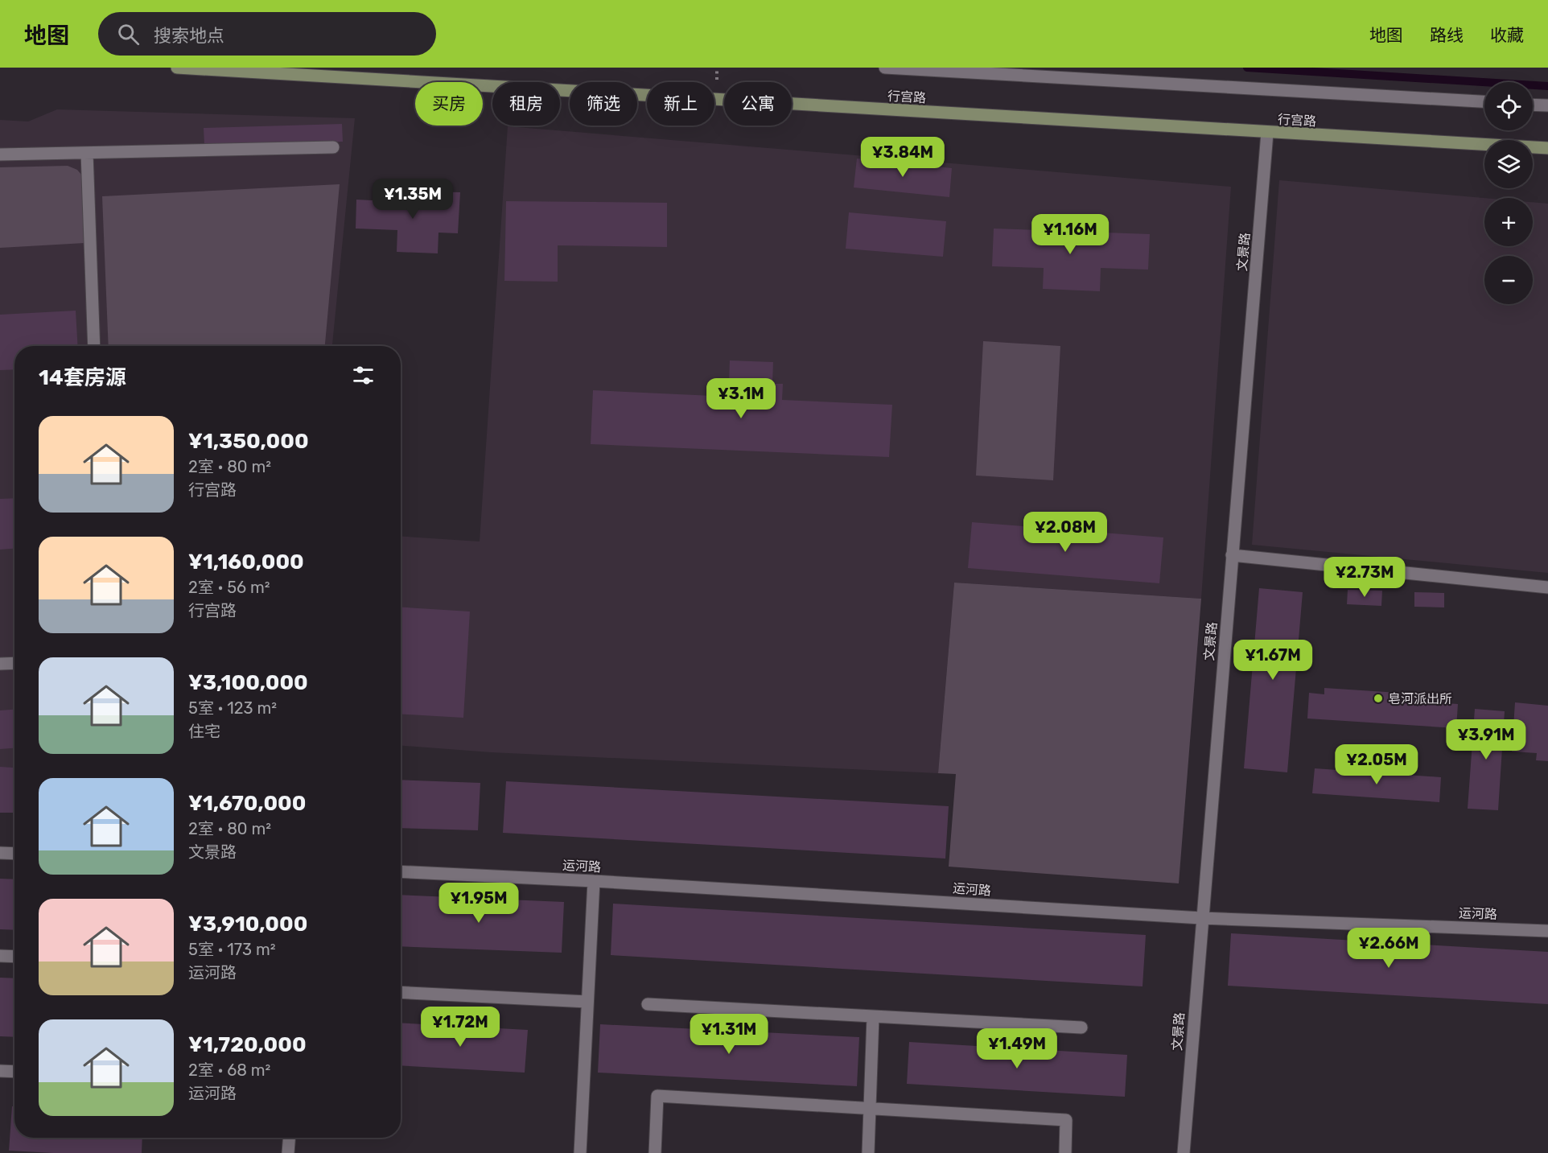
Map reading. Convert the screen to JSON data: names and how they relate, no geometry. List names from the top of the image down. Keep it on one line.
{"streets":{"main road":["行宫路"],"street":["文景路","运河路"]},"crossings":[["行宫路","文景路"],["文景路","运河路"]],"places":["皂河派出所"],"page":{"header":"地图","search":"搜索地点","nav":["地图","路线","收藏"],"map_buttons":["+","−"],"chip":["买房","租房","筛选","新上","公寓"],"price":["¥3.84M","¥1.35M","¥1.16M","¥3.1M","¥2.08M","¥2.73M","¥1.67M","¥3.91M","¥2.05M","¥1.95M","¥2.66M","¥1.72M","¥1.31M","¥1.49M"],"heading":"14套房源","list":[{"name":"¥1,350,000","note":"2室 · 80 m² · 行宫路"},{"name":"¥1,160,000","note":"2室 · 56 m² · 行宫路"},{"name":"¥3,100,000","note":"5室 · 123 m² · 住宅"},{"name":"¥1,670,000","note":"2室 · 80 m² · 文景路"},{"name":"¥3,910,000","note":"5室 · 173 m² · 运河路"},{"name":"¥1,720,000","note":"2室 · 68 m² · 运河路"}]}}
